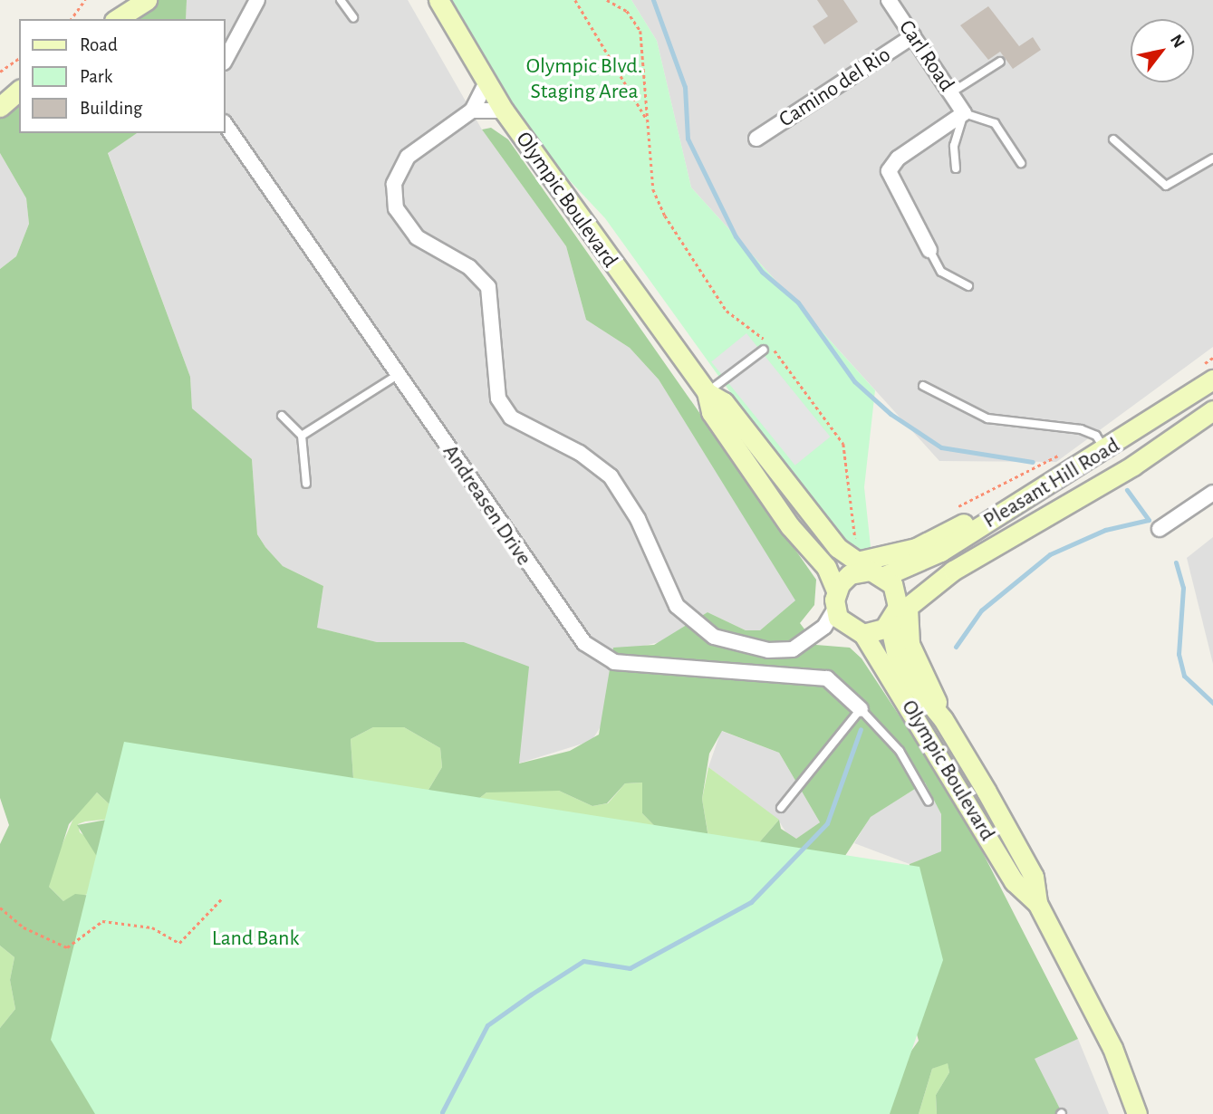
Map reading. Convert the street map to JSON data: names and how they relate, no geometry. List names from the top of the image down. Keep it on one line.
{"streets":{"main road":["Olympic Boulevard","Pleasant Hill Road"],"street":["Carl Road","Camino del Rio","Andreasen Drive"]},"crossings":[["Carl Road","Camino del Rio"],["Olympic Boulevard","Pleasant Hill Road"]],"parks":["Olympic Blvd. Staging Area","Land Bank"],"legend":["Road","Park","Building"],"north":"top right"}
